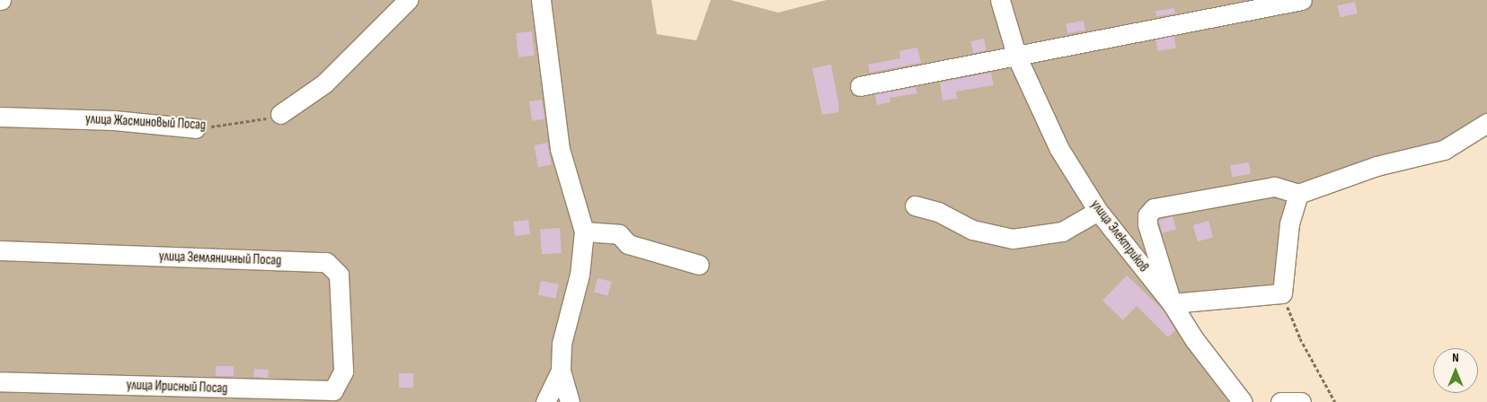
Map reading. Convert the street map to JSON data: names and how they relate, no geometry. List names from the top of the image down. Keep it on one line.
{"streets":{"street":["улица Жасминовый Посад","улица Электриков","улица Земляничный Посад","улица Ирисный Посад"]},"crossings":[["улица Земляничный Посад","улица Ирисный Посад"]],"north":"top"}
